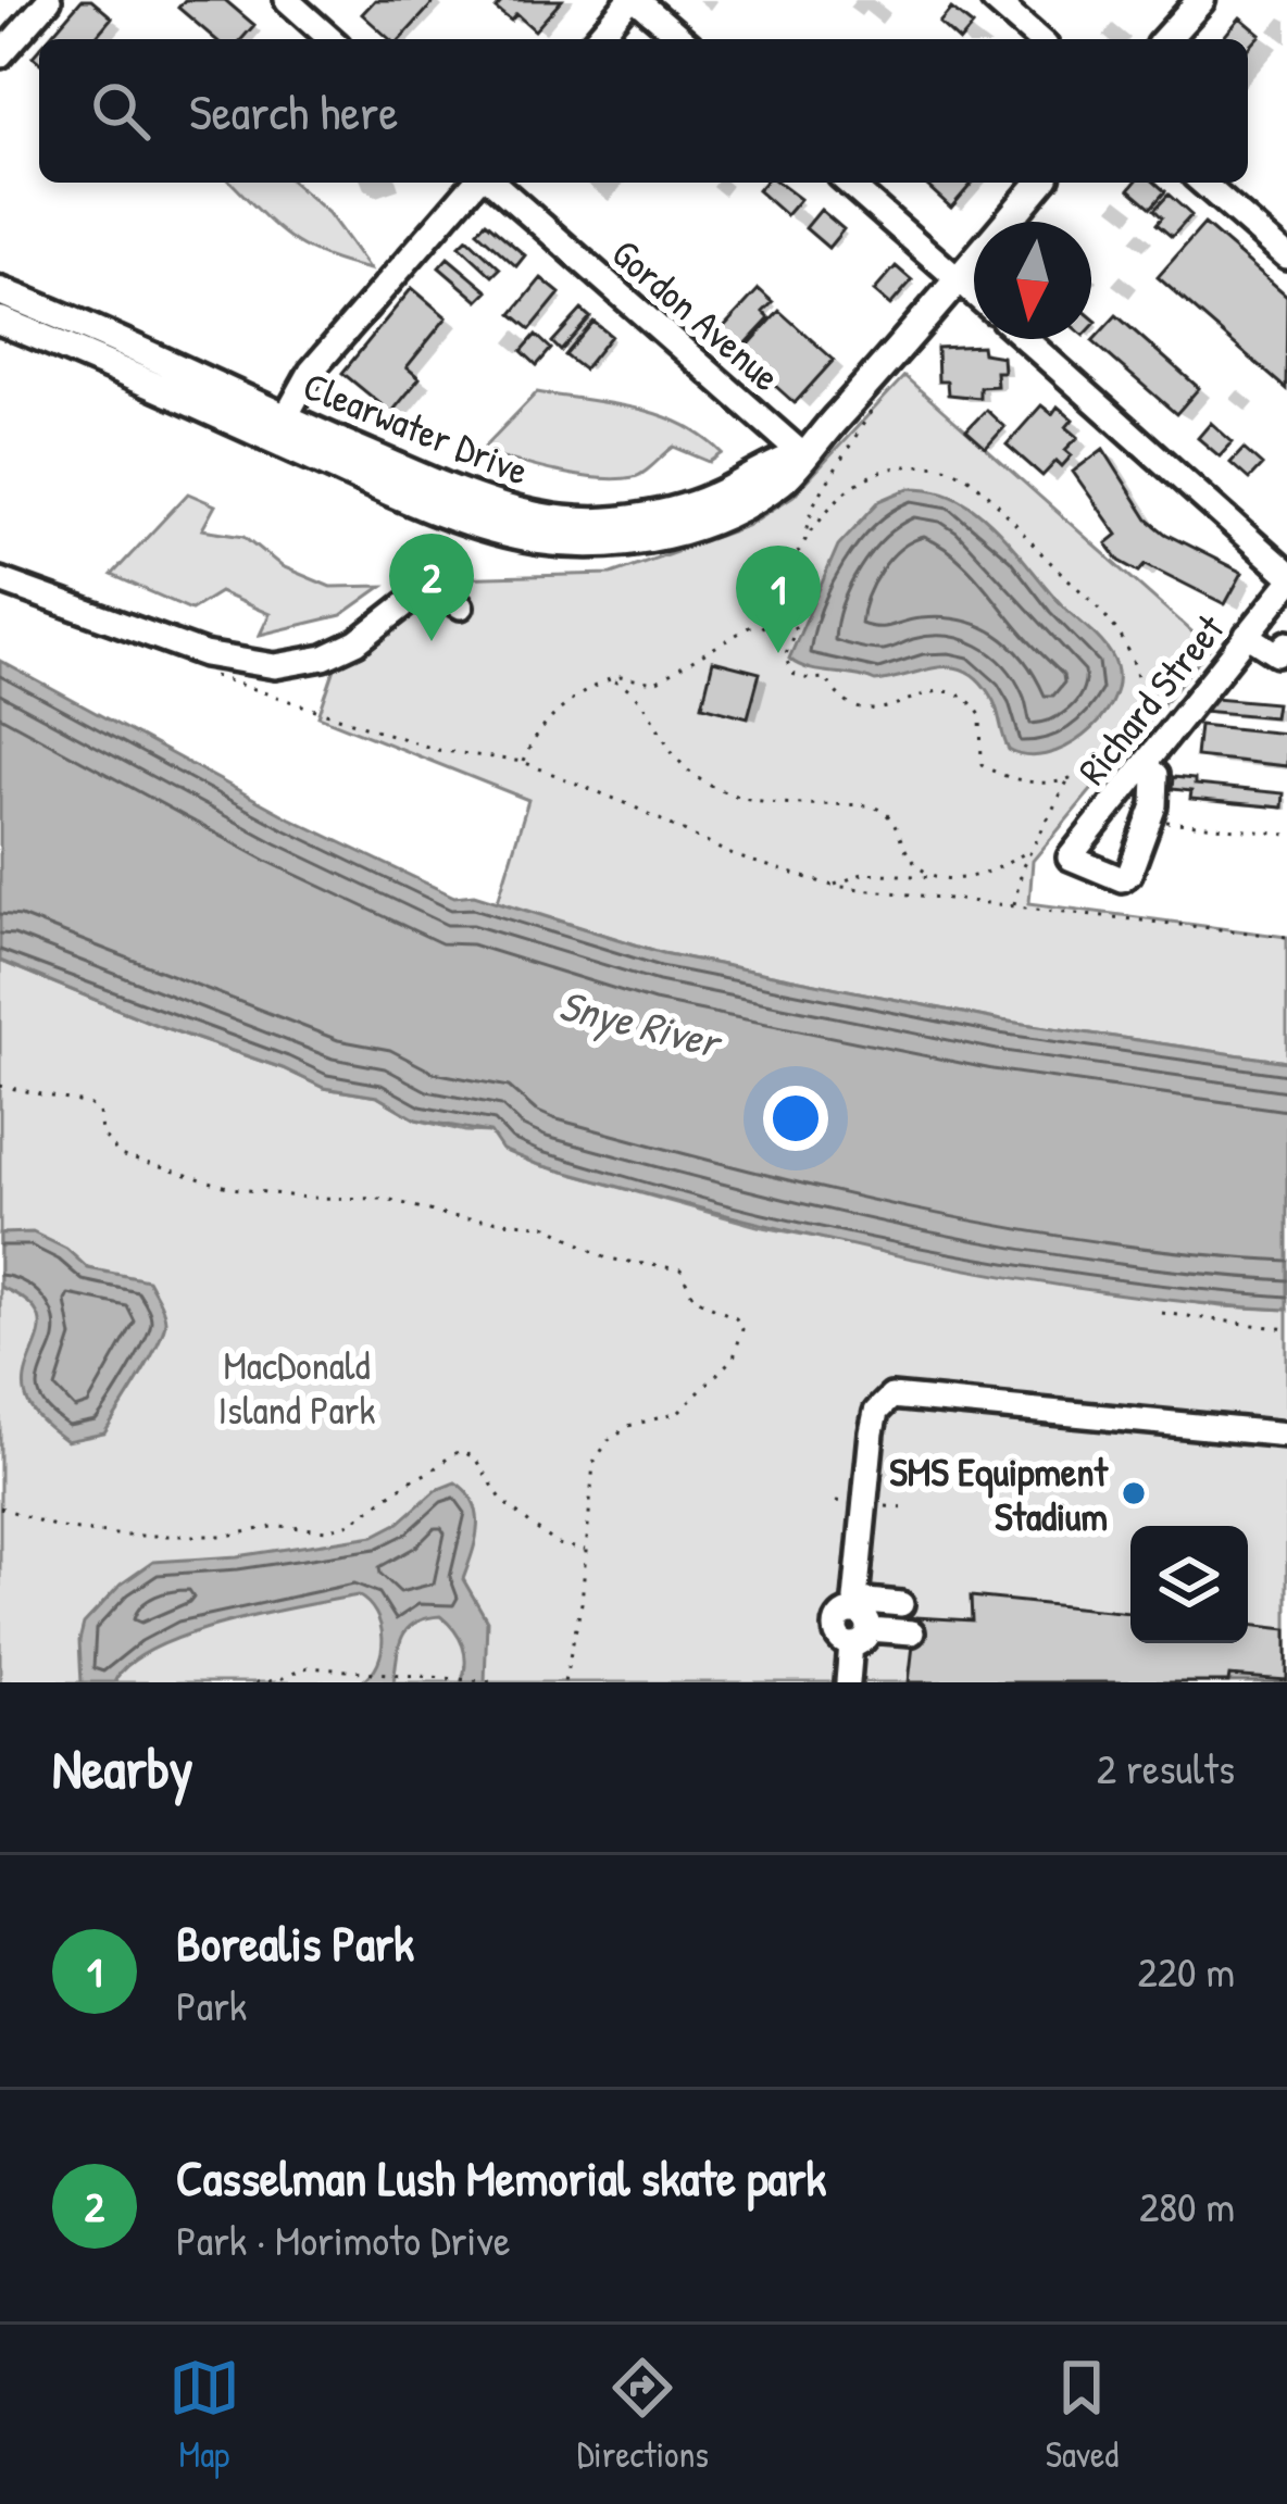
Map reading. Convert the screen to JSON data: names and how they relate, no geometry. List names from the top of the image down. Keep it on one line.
{"streets":{"main road":["Clearwater Drive"],"street":["Gordon Avenue","Richard Street"]},"crossings":[["Gordon Avenue","Clearwater Drive"]],"water":["Snye River"],"parks":["MacDonald Island Park"],"places":["SMS Equipment Stadium"],"north":"bottom","page":{"search":"Search here","pins":["2","1"],"heading":["Nearby","2 results"],"list":[{"mark":"1","name":"Borealis Park","note":"Park","value":"220 m"},{"mark":"2","name":"Casselman Lush Memorial skate park","note":"Park · Morimoto Drive","value":"280 m"}],"nav":["Map","Directions","Saved"]}}
